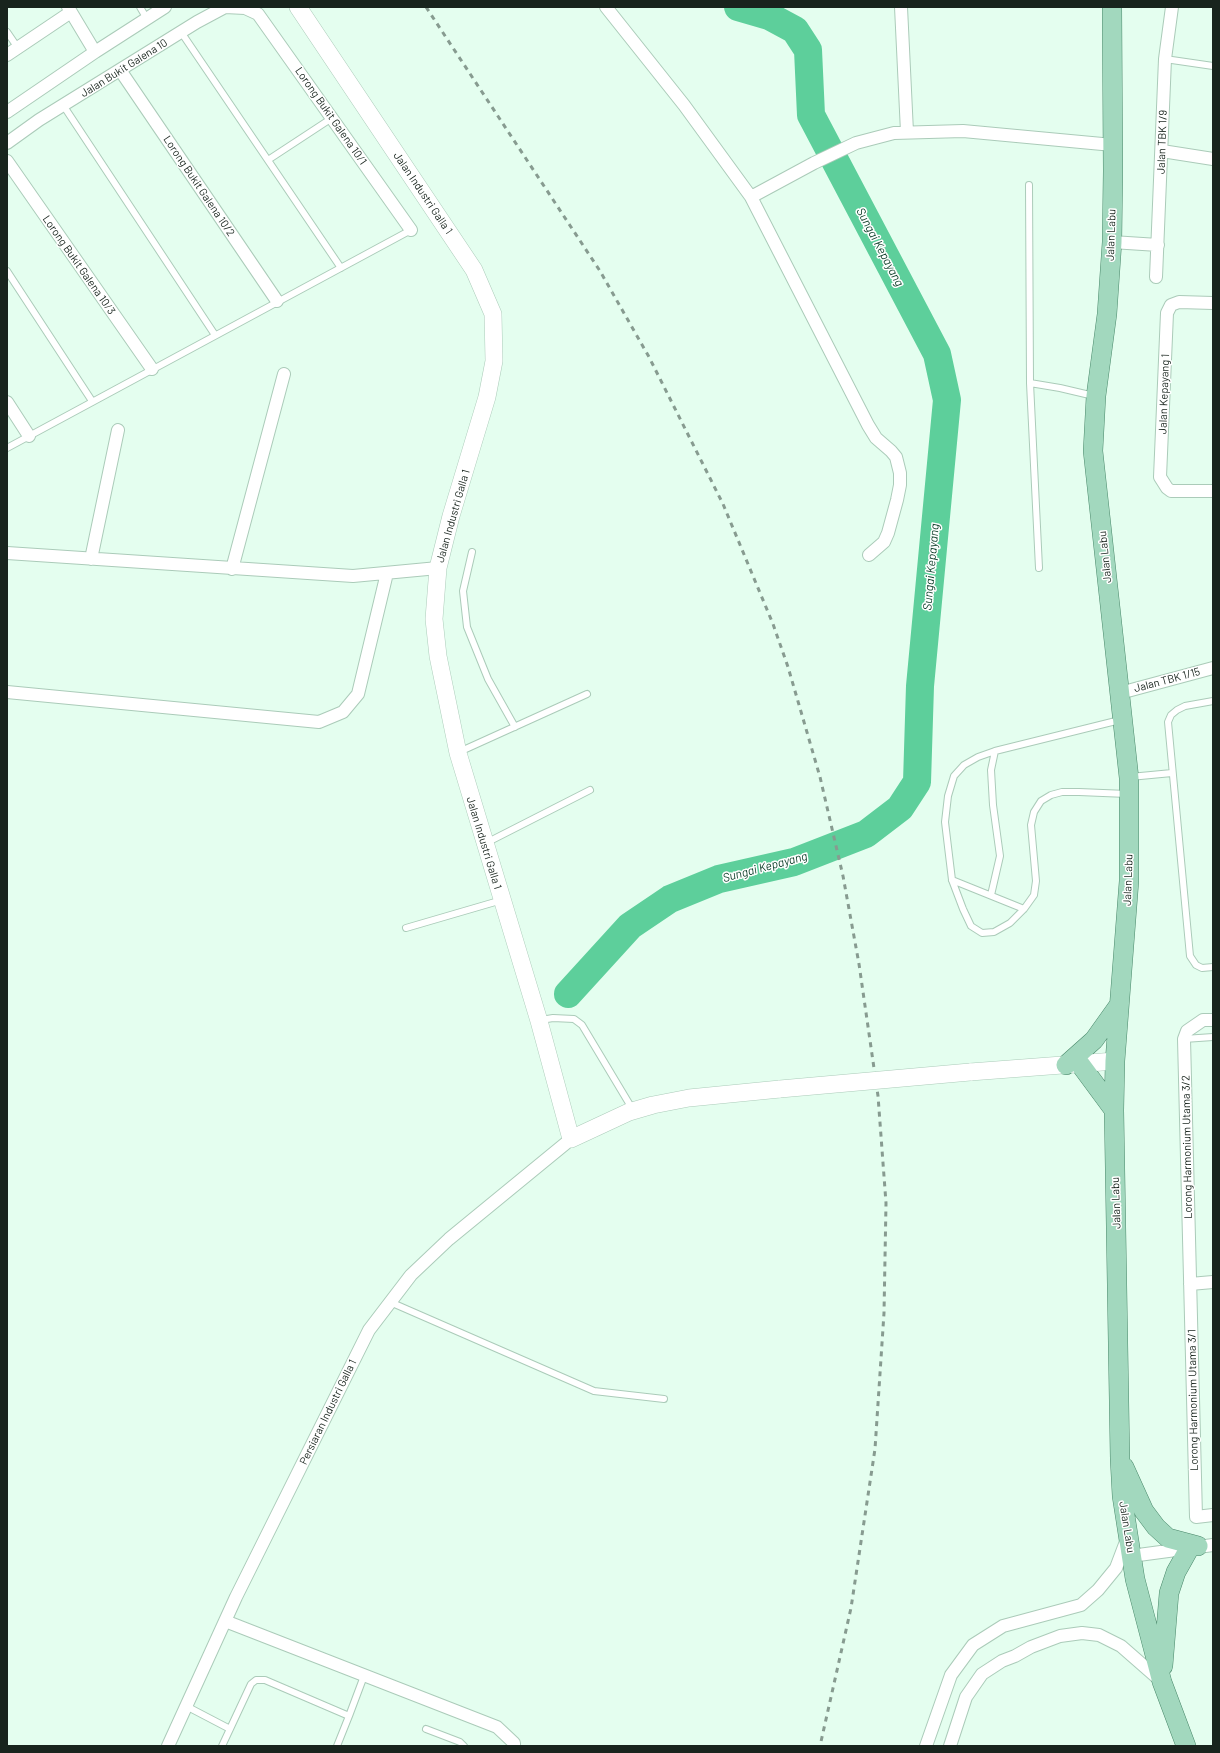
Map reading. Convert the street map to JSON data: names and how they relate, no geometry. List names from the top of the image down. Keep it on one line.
{"streets":{"main road":["Jalan Industri Galla 1","Jalan Labu"],"street":["Jalan Bukit Galena 10","Lorong Bukit Galena 10/1","Jalan TBK 1/9","Lorong Bukit Galena 10/2","Lorong Bukit Galena 10/3","Jalan Kepayang 1","Jalan TBK 1/15","Lorong Harmonium Utama 3/2","Lorong Harmonium Utama 3/1","Persiaran Industri Galla 1"]},"crossings":[["Jalan Bukit Galena 10","Lorong Bukit Galena 10/1"],["Jalan Bukit Galena 10","Lorong Bukit Galena 10/2"],["Jalan Industri Galla 1","Persiaran Industri Galla 1"],["Jalan Labu","Jalan TBK 1/15"],["Lorong Harmonium Utama 3/2","Lorong Harmonium Utama 3/1"]],"water":["Sungai Kepayang"]}
